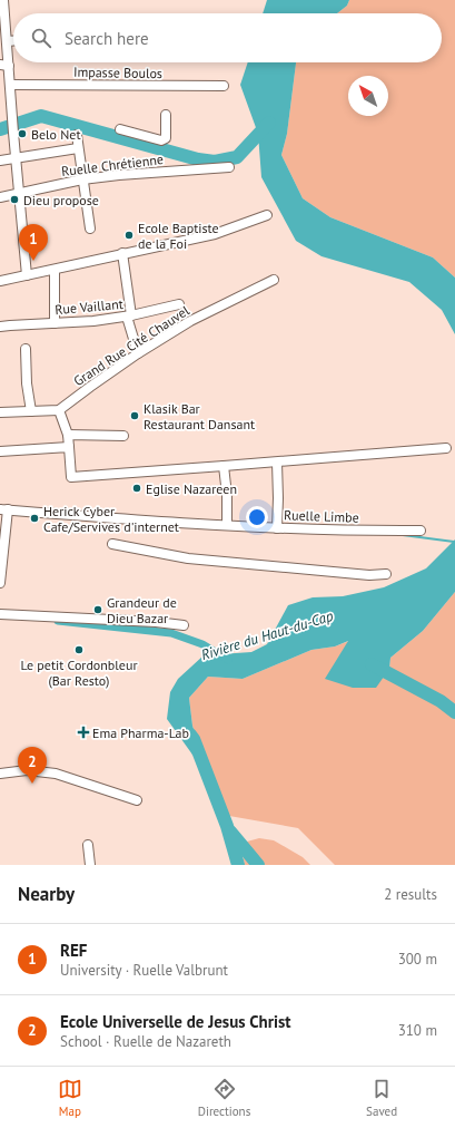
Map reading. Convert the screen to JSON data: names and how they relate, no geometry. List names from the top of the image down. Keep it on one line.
{"streets":{"street":["Impasse Boulos","Ruelle Chrétienne","Rue Vaillant","Grand Rue Cité Chauvel","Ruelle Limbe"]},"water":["Rivière du Haut-du-Cap"],"places":{"other":["Belo Net","Dieu propose","Ecole Baptiste de la Foi","Klasik Bar Restaurant Dansant","Eglise Nazareen","Herick Cyber Cafe/Servives d'internet","Grandeur de Dieu Bazar","Le petit Cordonbleur (Bar Resto)"],"health":["Ema Pharma-Lab"]},"north":"top left","page":{"search":"Search here","pins":["1","2"],"heading":["Nearby","2 results"],"list":[{"mark":"1","name":"REF","note":"University · Ruelle Valbrunt","value":"300 m"},{"mark":"2","name":"Ecole Universelle de Jesus Christ","note":"School · Ruelle de Nazareth","value":"310 m"}],"nav":["Map","Directions","Saved"]}}
